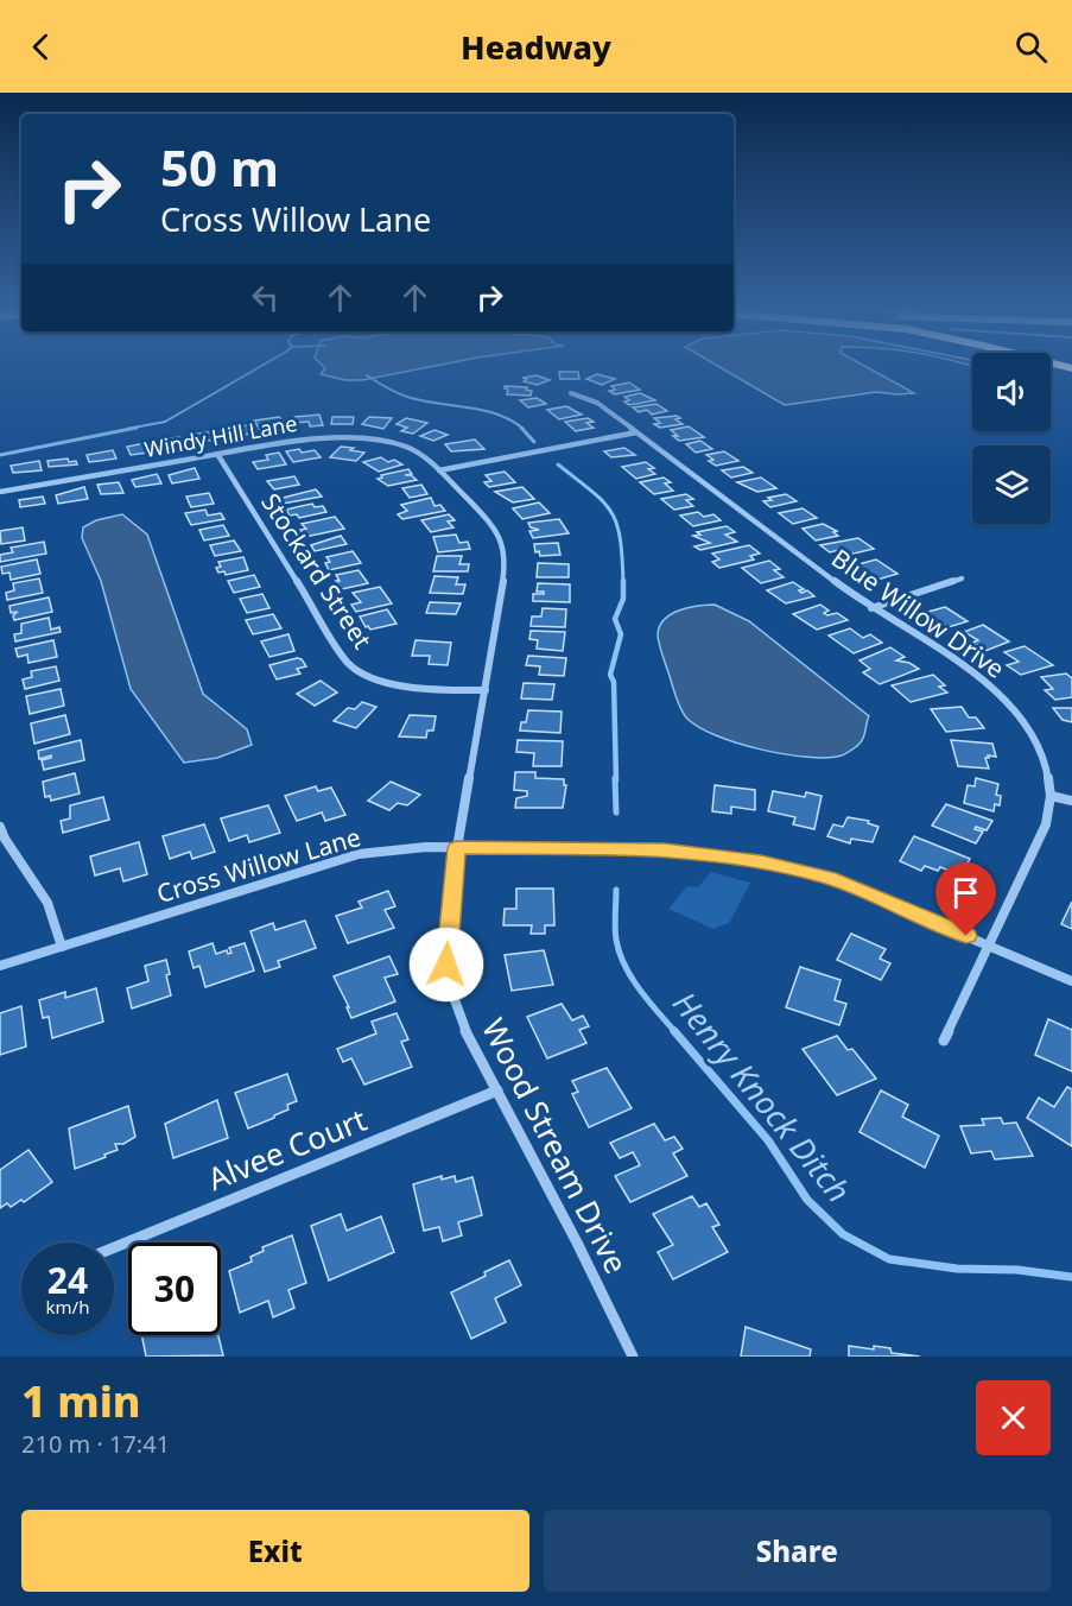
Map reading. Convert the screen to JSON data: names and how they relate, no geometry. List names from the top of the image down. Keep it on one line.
{"streets":{"street":["Windy Hill Lane","Stockard Street","Blue Willow Drive","Cross Willow Lane","Wood Stream Drive","Alvee Court"]},"crossings":[["Windy Hill Lane","Stockard Street"],["Windy Hill Lane","Wood Stream Drive"],["Stockard Street","Wood Stream Drive"],["Blue Willow Drive","Cross Willow Lane"],["Cross Willow Lane","Wood Stream Drive"],["Wood Stream Drive","Alvee Court"]],"water":["Henry Knock Ditch"],"page":{"header":"Headway","turn":["50 m","Cross Willow Lane"],"speed":"24 km/h","limit":"30","heading":["1 min","210 m · 17:41"],"buttons":["Exit","Share"]}}
